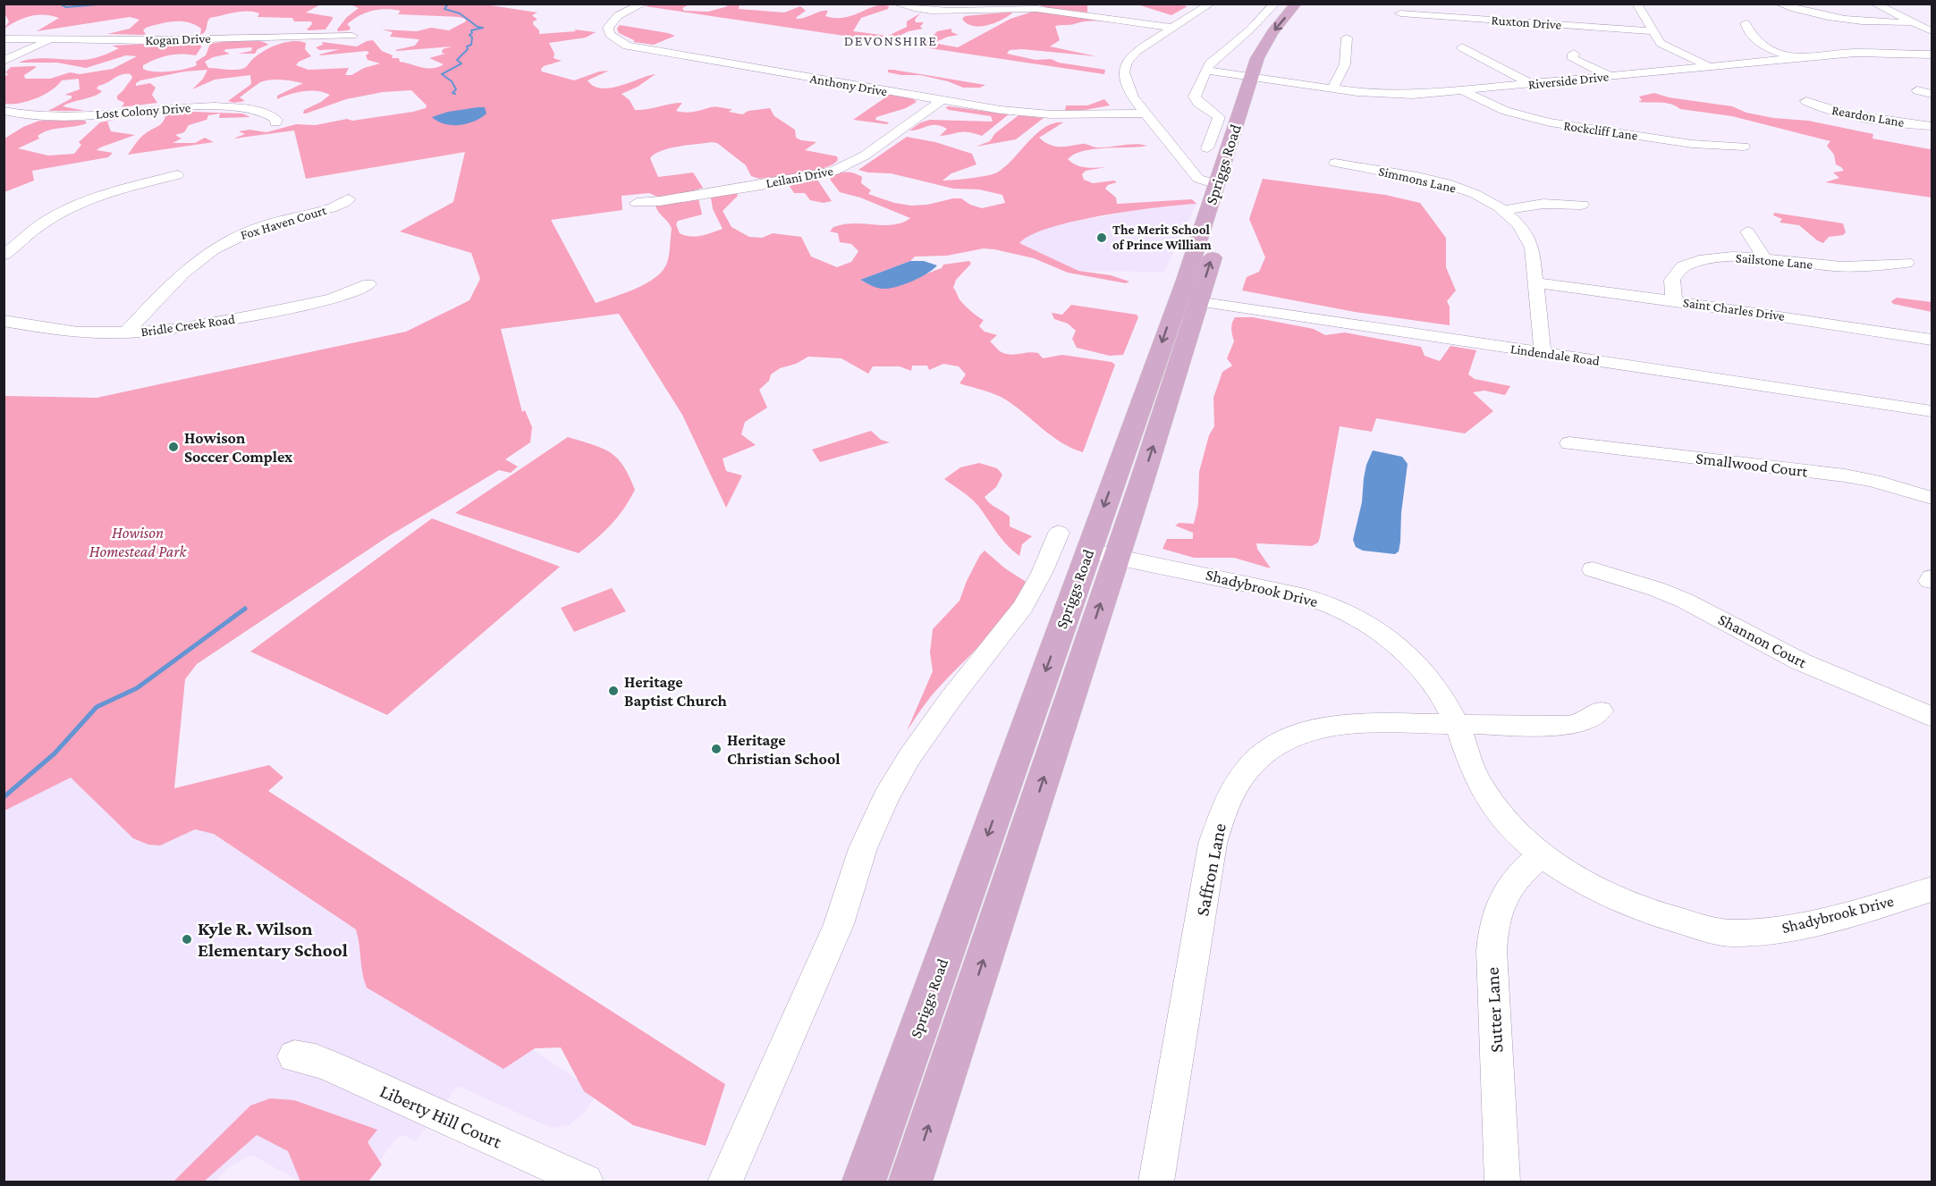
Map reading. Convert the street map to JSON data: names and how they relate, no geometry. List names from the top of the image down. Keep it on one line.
{"streets":{"main road":["Spriggs Road"],"street":["Ruxton Drive","Kogan Drive","Riverside Drive","Anthony Drive","Lost Colony Drive","Reardon Lane","Rockcliff Lane","Leilani Drive","Simmons Lane","Fox Haven Court","Sailstone Lane","Saint Charles Drive","Bridle Creek Road","Lindendale Road","Smallwood Court","Shadybrook Drive","Shannon Court","Saffron Lane","Sutter Lane","Liberty Hill Court"]},"crossings":[["Riverside Drive","Rockcliff Lane"],["Riverside Drive","Spriggs Road"],["Anthony Drive","Leilani Drive"],["Spriggs Road","Lindendale Road"],["Spriggs Road","Shadybrook Drive"],["Simmons Lane","Saint Charles Drive"],["Simmons Lane","Lindendale Road"],["Fox Haven Court","Bridle Creek Road"],["Sailstone Lane","Saint Charles Drive"],["Shadybrook Drive","Saffron Lane"],["Shadybrook Drive","Sutter Lane"]],"districts":["DEVONSHIRE"],"parks":["Howison Homestead Park"],"places":["The Merit School of Prince William","Howison Soccer Complex","Heritage Baptist Church","Heritage Christian School","Kyle R. Wilson Elementary School"]}
